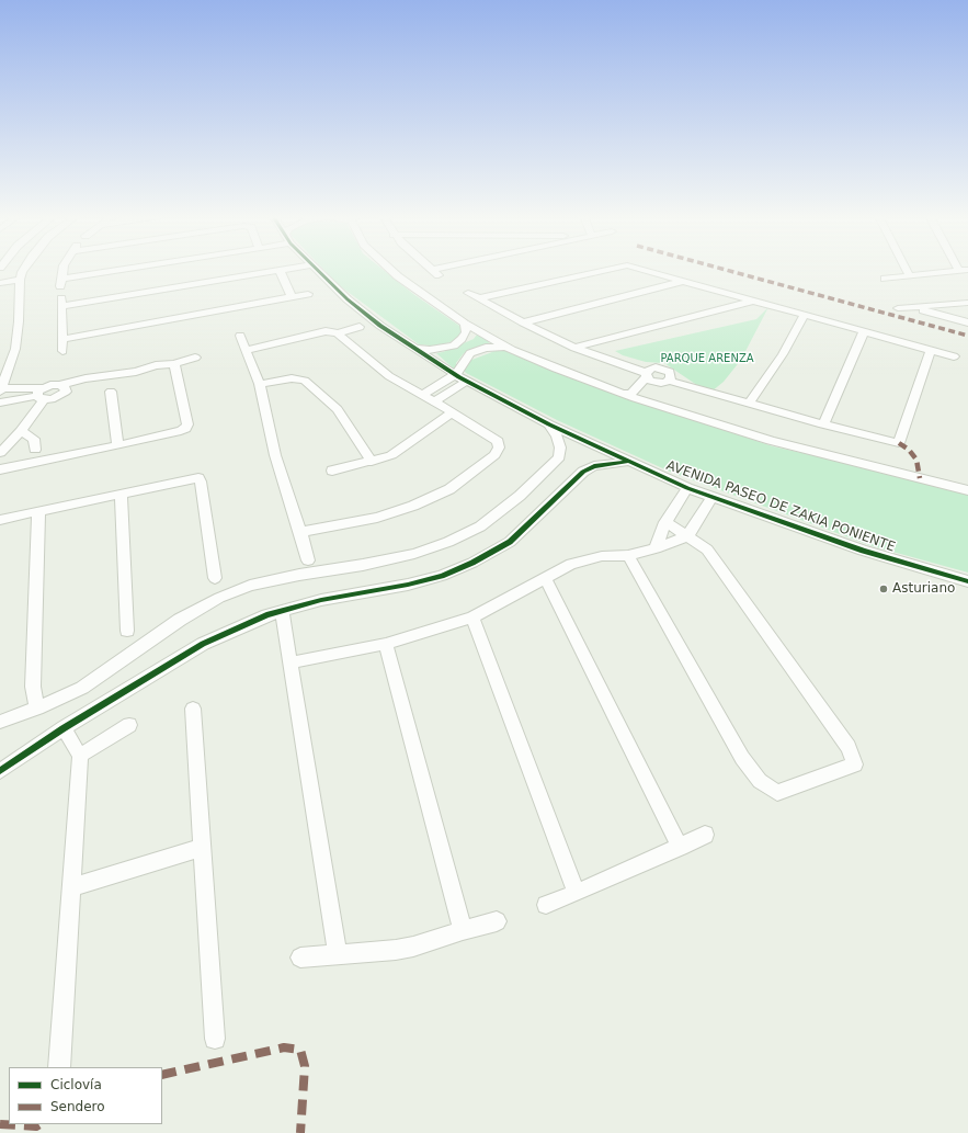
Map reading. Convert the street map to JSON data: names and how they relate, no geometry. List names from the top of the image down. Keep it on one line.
{"streets":{"street":["AVENIDA PASEO DE ZAKIA PONIENTE"]},"parks":["PARQUE ARENZA"],"places":["Asturiano"],"legend":["Ciclovía","Sendero"]}
